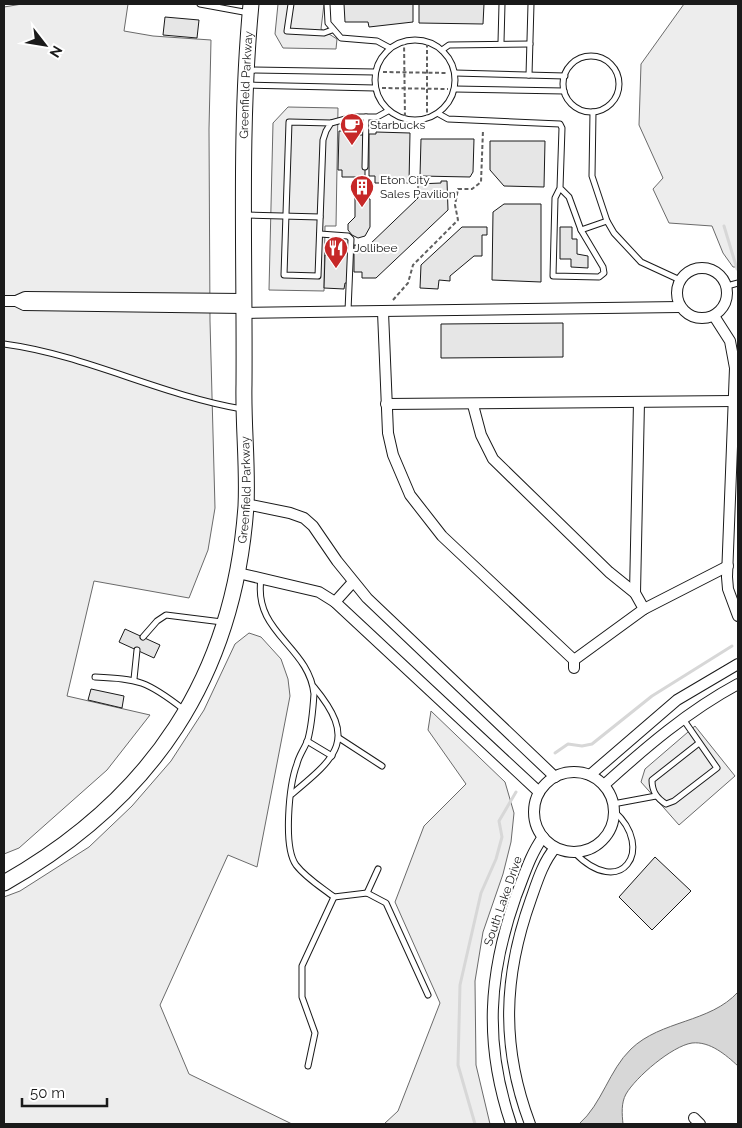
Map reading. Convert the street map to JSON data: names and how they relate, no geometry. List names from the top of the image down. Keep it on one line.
{"streets":{"main road":["Greenfield Parkway"],"street":["South Lake Drive"]},"places":{"cafe":["Starbucks"],"building":["Eton City Sales Pavilion"],"restaurant":["Jollibee"]},"scale_bar":"50 m","north":"bottom right"}
